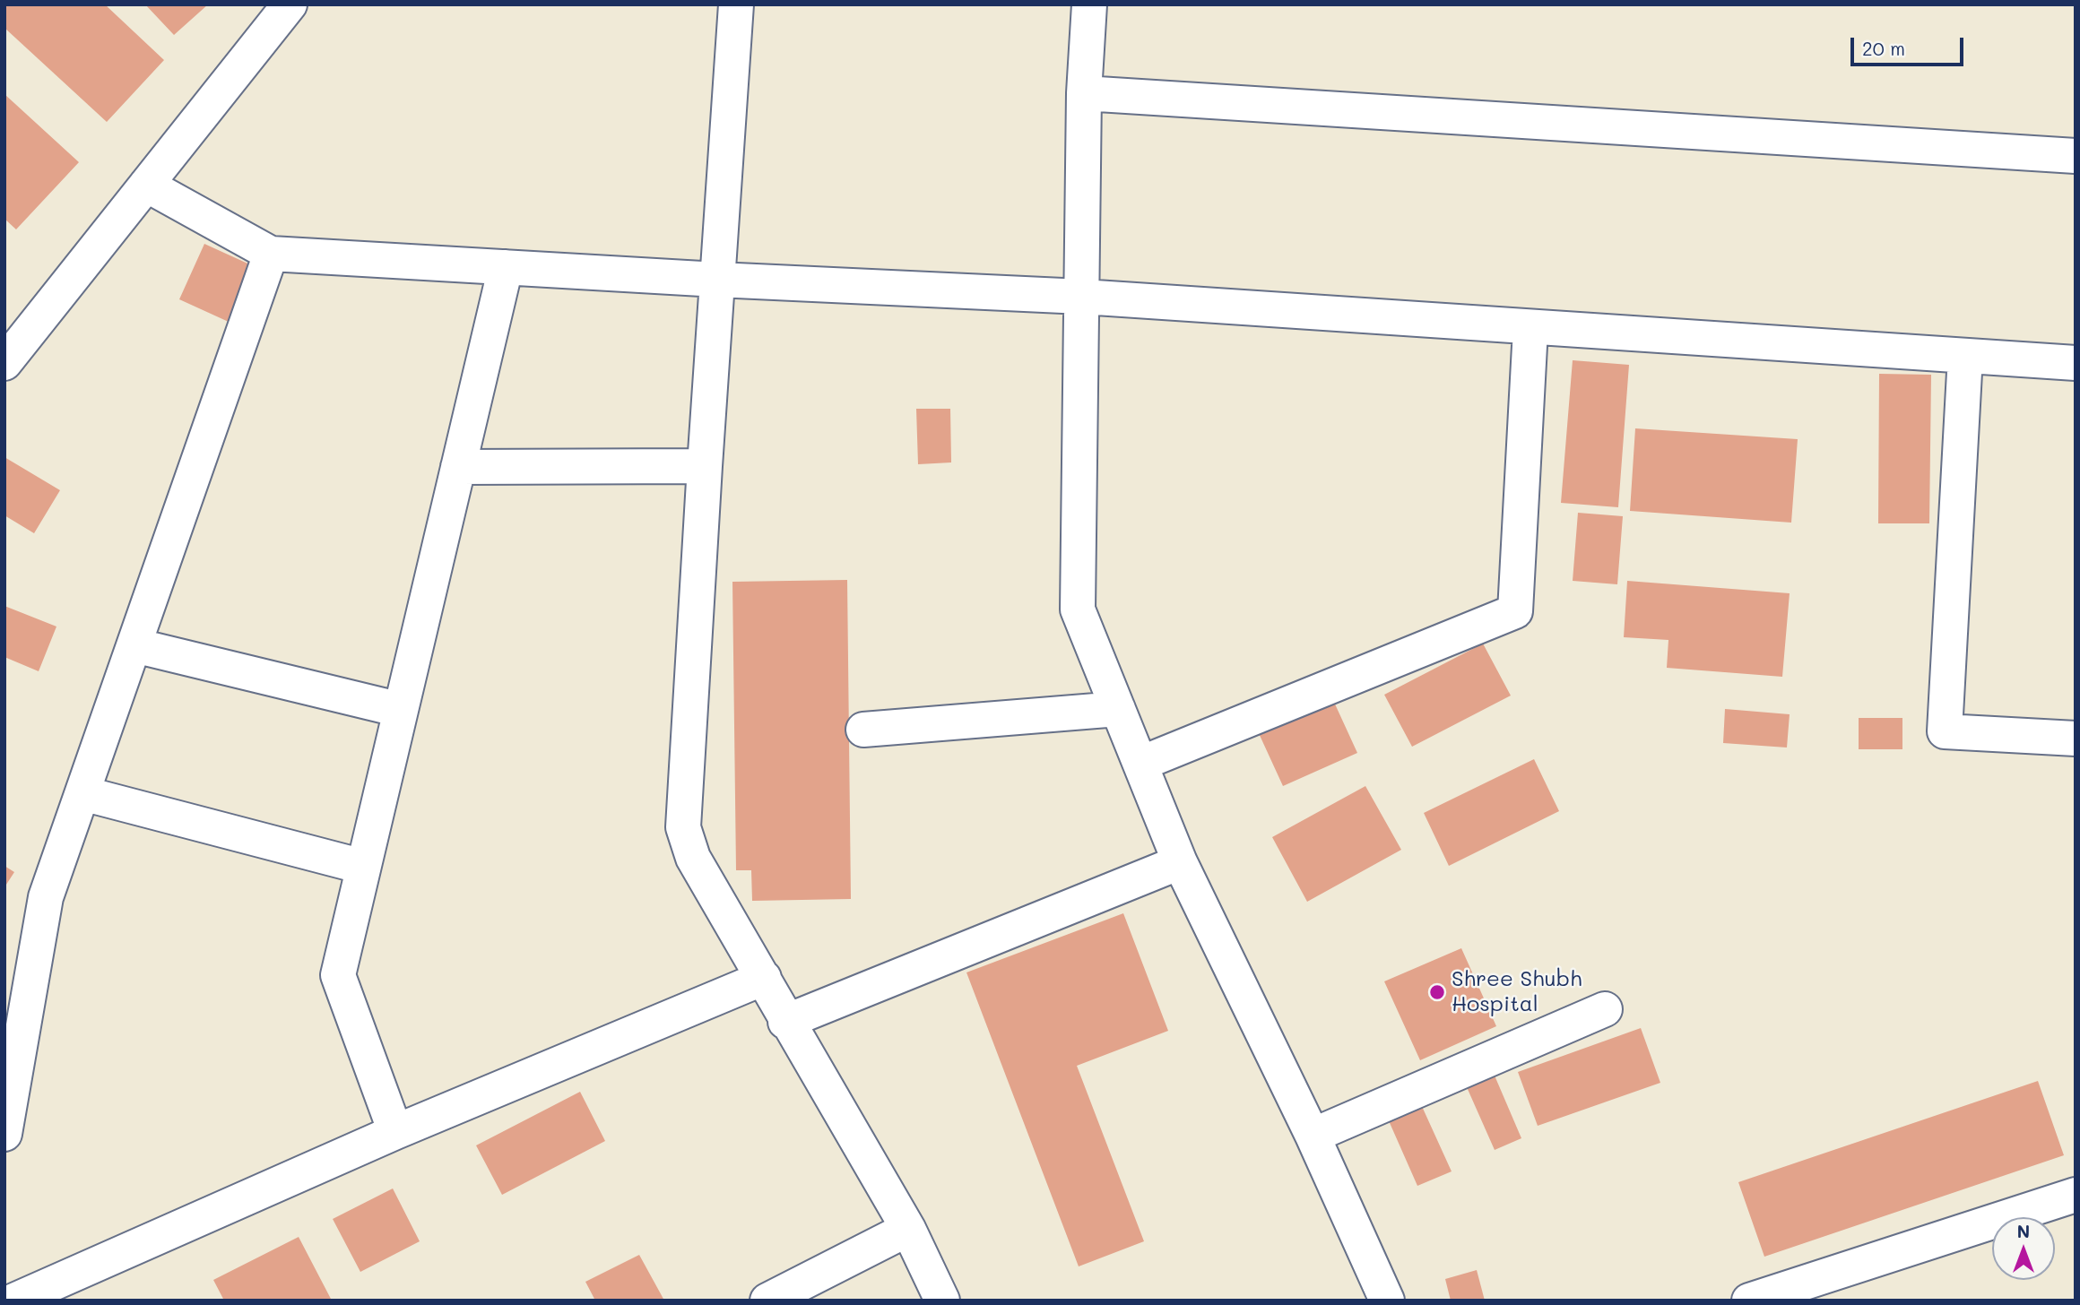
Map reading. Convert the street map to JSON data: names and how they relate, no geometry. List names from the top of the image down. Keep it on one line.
{"places":["Shree Shubh Hospital"],"scale_bar":"20 m","north":"top"}
